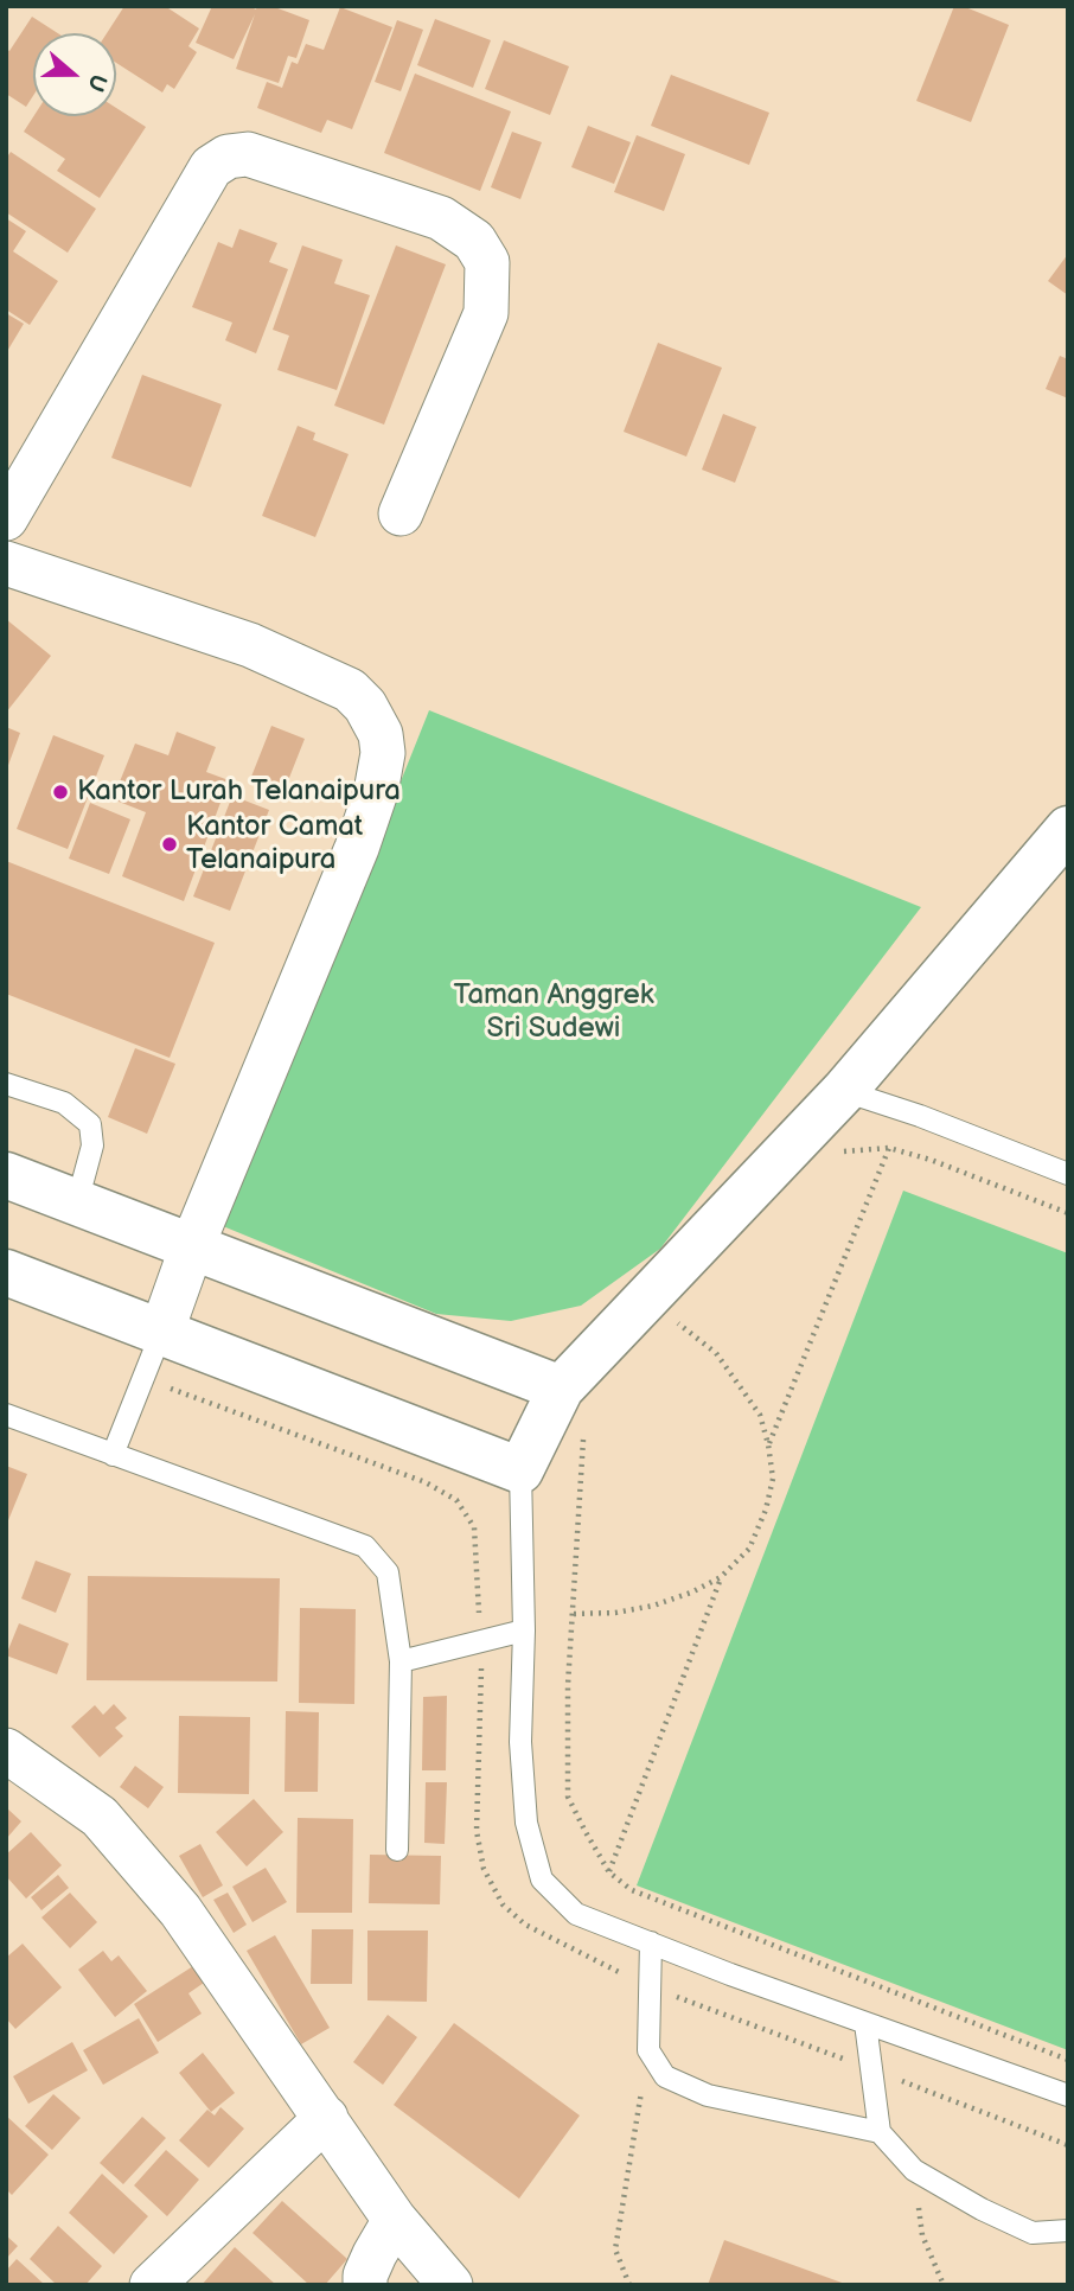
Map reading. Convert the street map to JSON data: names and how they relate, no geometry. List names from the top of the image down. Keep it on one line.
{"parks":["Taman Anggrek Sri Sudewi"],"places":["Kantor Lurah Telanaipura","Kantor Camat Telanaipura"],"north":"right"}
